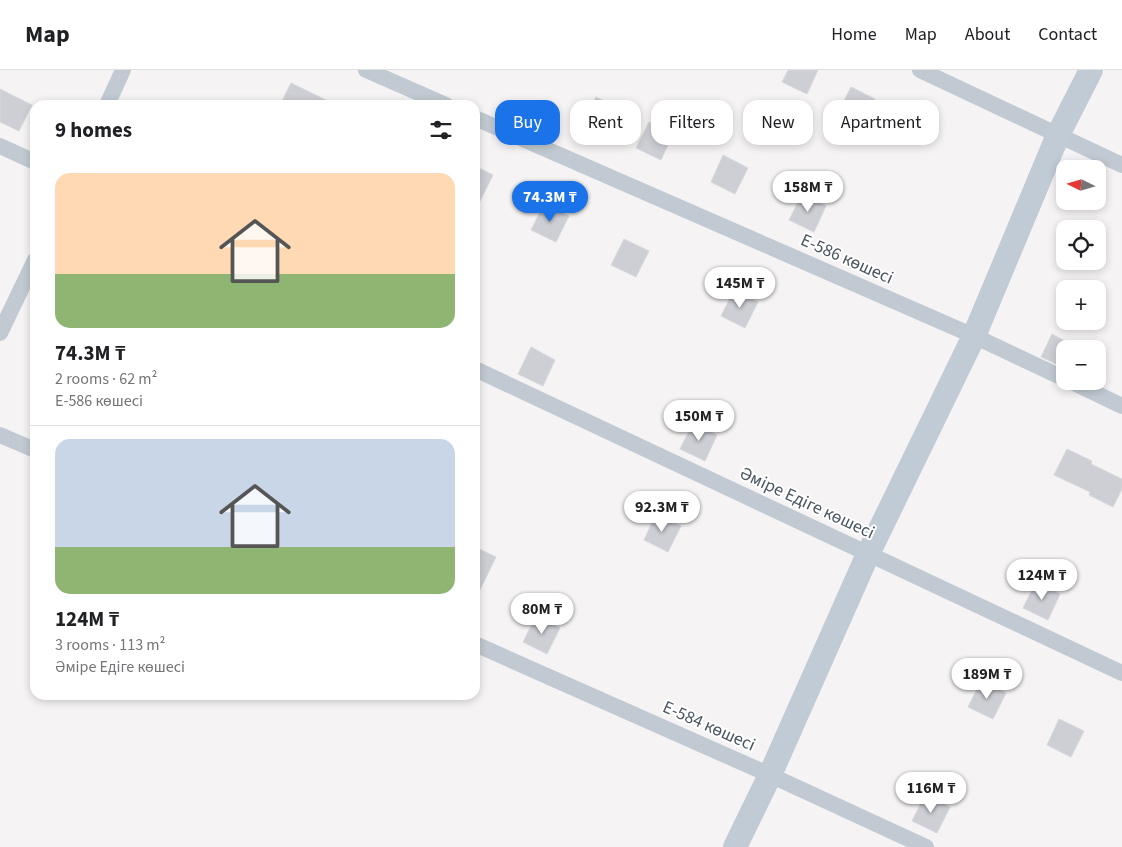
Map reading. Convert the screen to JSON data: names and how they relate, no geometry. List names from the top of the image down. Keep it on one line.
{"streets":{"street":["Е-586 көшесі","Әміре Едіге көшесі","Е-584 көшесі"]},"north":"left","page":{"header":"Map","nav":["Home","Map","About","Contact"],"chip":["Buy","Rent","Filters","New","Apartment"],"heading":"9 homes","map_buttons":["+","−"],"list":[{"name":"74.3M ₸","note":"2 rooms · 62 m² · Е-586 көшесі"},{"name":"124M ₸","note":"3 rooms · 113 m² · Әміре Едіге көшесі"}],"price":["158M ₸","74.3M ₸","145M ₸","150M ₸","92.3M ₸","124M ₸","80M ₸","189M ₸","116M ₸"]}}
